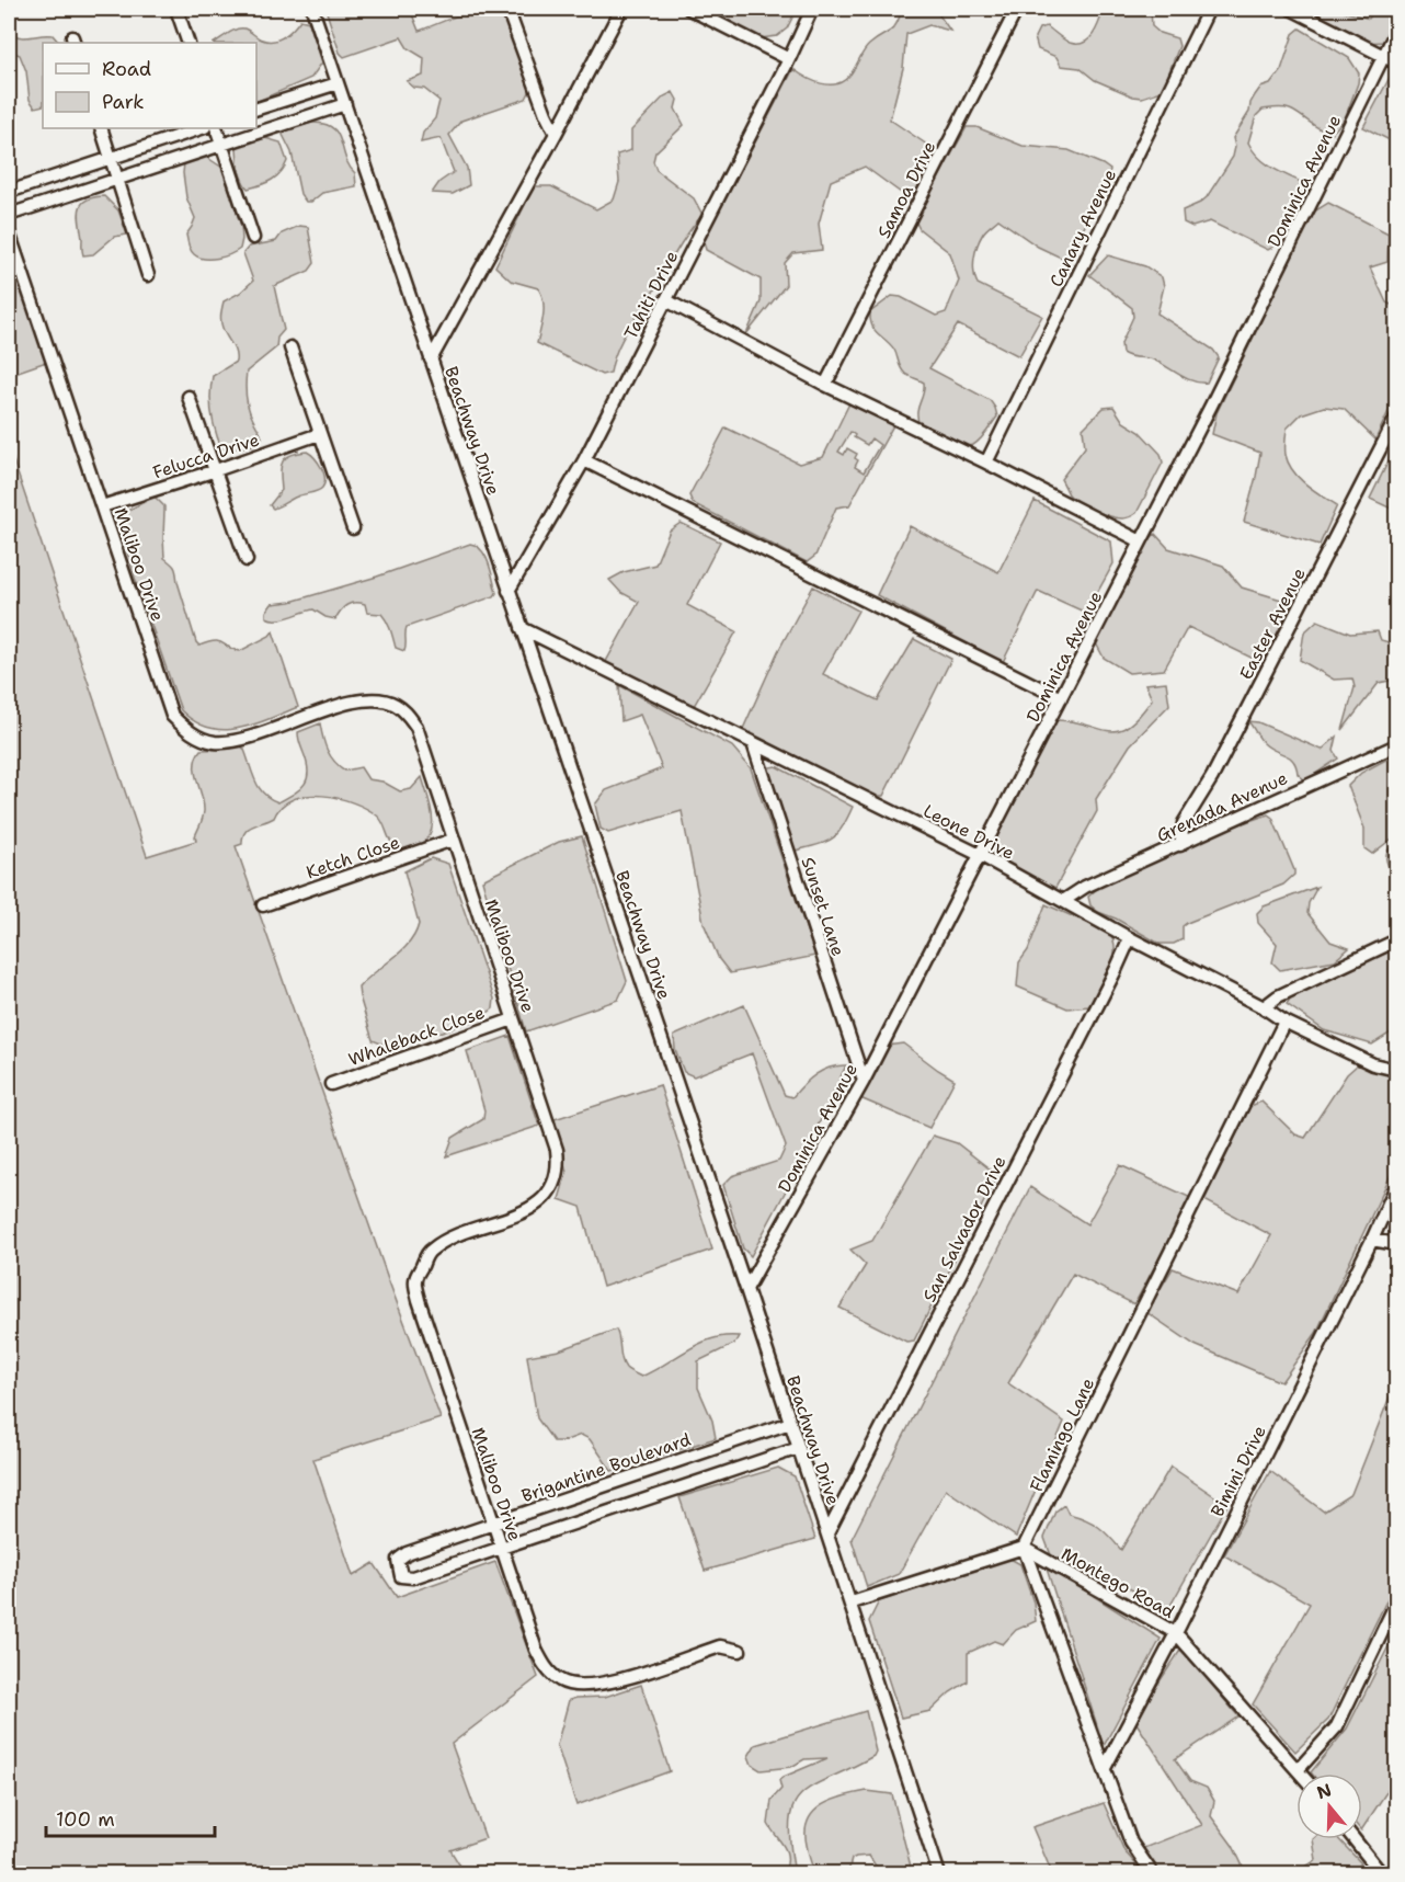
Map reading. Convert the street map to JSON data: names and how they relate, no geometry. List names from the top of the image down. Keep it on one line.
{"streets":{"street":["Dominica Avenue","Samoa Drive","Canary Avenue","Tahiti Drive","Beachway Drive","Felucca Drive","Maliboo Drive","Easter Avenue","Grenada Avenue","Leone Drive","Ketch Close","Sunset Lane","Whaleback Close","San Salvador Drive","Flamingo Lane","Brigantine Boulevard","Bimini Drive","Montego Road"]},"crossings":[["Dominica Avenue","Beachway Drive"],["Dominica Avenue","Leone Drive"],["Dominica Avenue","Sunset Lane"],["Tahiti Drive","Beachway Drive"],["Beachway Drive","Leone Drive"],["Beachway Drive","San Salvador Drive"],["Beachway Drive","Brigantine Boulevard"],["Felucca Drive","Maliboo Drive"],["Maliboo Drive","Ketch Close"],["Maliboo Drive","Whaleback Close"],["Maliboo Drive","Brigantine Boulevard"],["Easter Avenue","Grenada Avenue"],["Grenada Avenue","Leone Drive"],["Leone Drive","Sunset Lane"],["Leone Drive","San Salvador Drive"],["Leone Drive","Flamingo Lane"],["Flamingo Lane","Montego Road"],["Bimini Drive","Montego Road"]],"legend":["Road","Park"],"scale_bar":"100 m","north":"top"}
